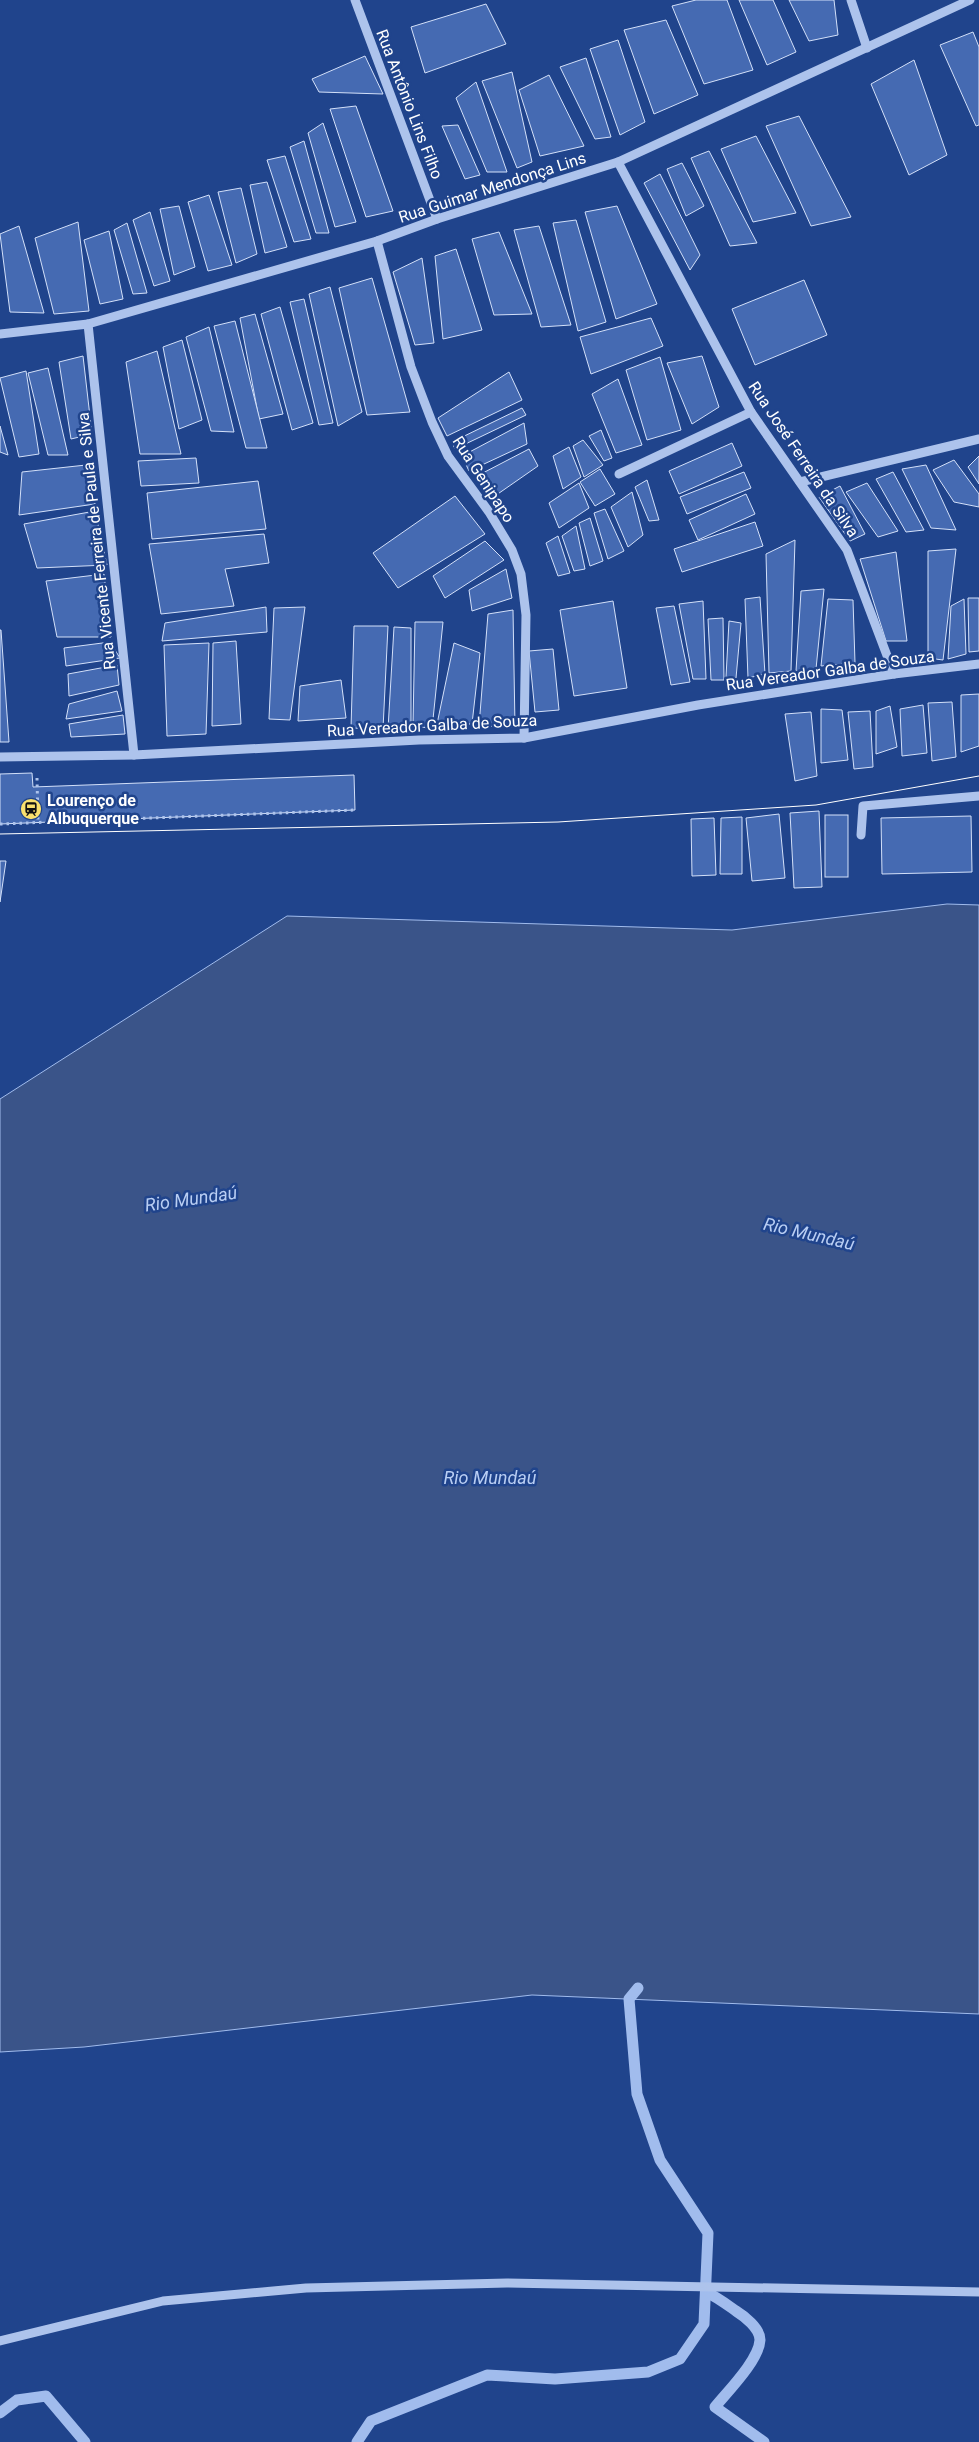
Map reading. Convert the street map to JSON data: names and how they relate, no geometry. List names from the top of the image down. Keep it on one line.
{"streets":{"street":["Rua Antônio Lins Filho","Rua Guimar Mendonça Lins","Rua José Ferreira da Silva","Rua Genipapo","Rua Vicente Ferreira de Paula e Silva","Rua Vereador Galba de Souza"]},"crossings":[["Rua Antônio Lins Filho","Rua Guimar Mendonça Lins"],["Rua Guimar Mendonça Lins","Rua José Ferreira da Silva"],["Rua Guimar Mendonça Lins","Rua Genipapo"],["Rua Guimar Mendonça Lins","Rua Vicente Ferreira de Paula e Silva"],["Rua José Ferreira da Silva","Rua Vereador Galba de Souza"],["Rua Genipapo","Rua Vereador Galba de Souza"],["Rua Vicente Ferreira de Paula e Silva","Rua Vereador Galba de Souza"]],"water":["Rio Mundaú"],"places":{"station":["Lourenço de Albuquerque"]}}
